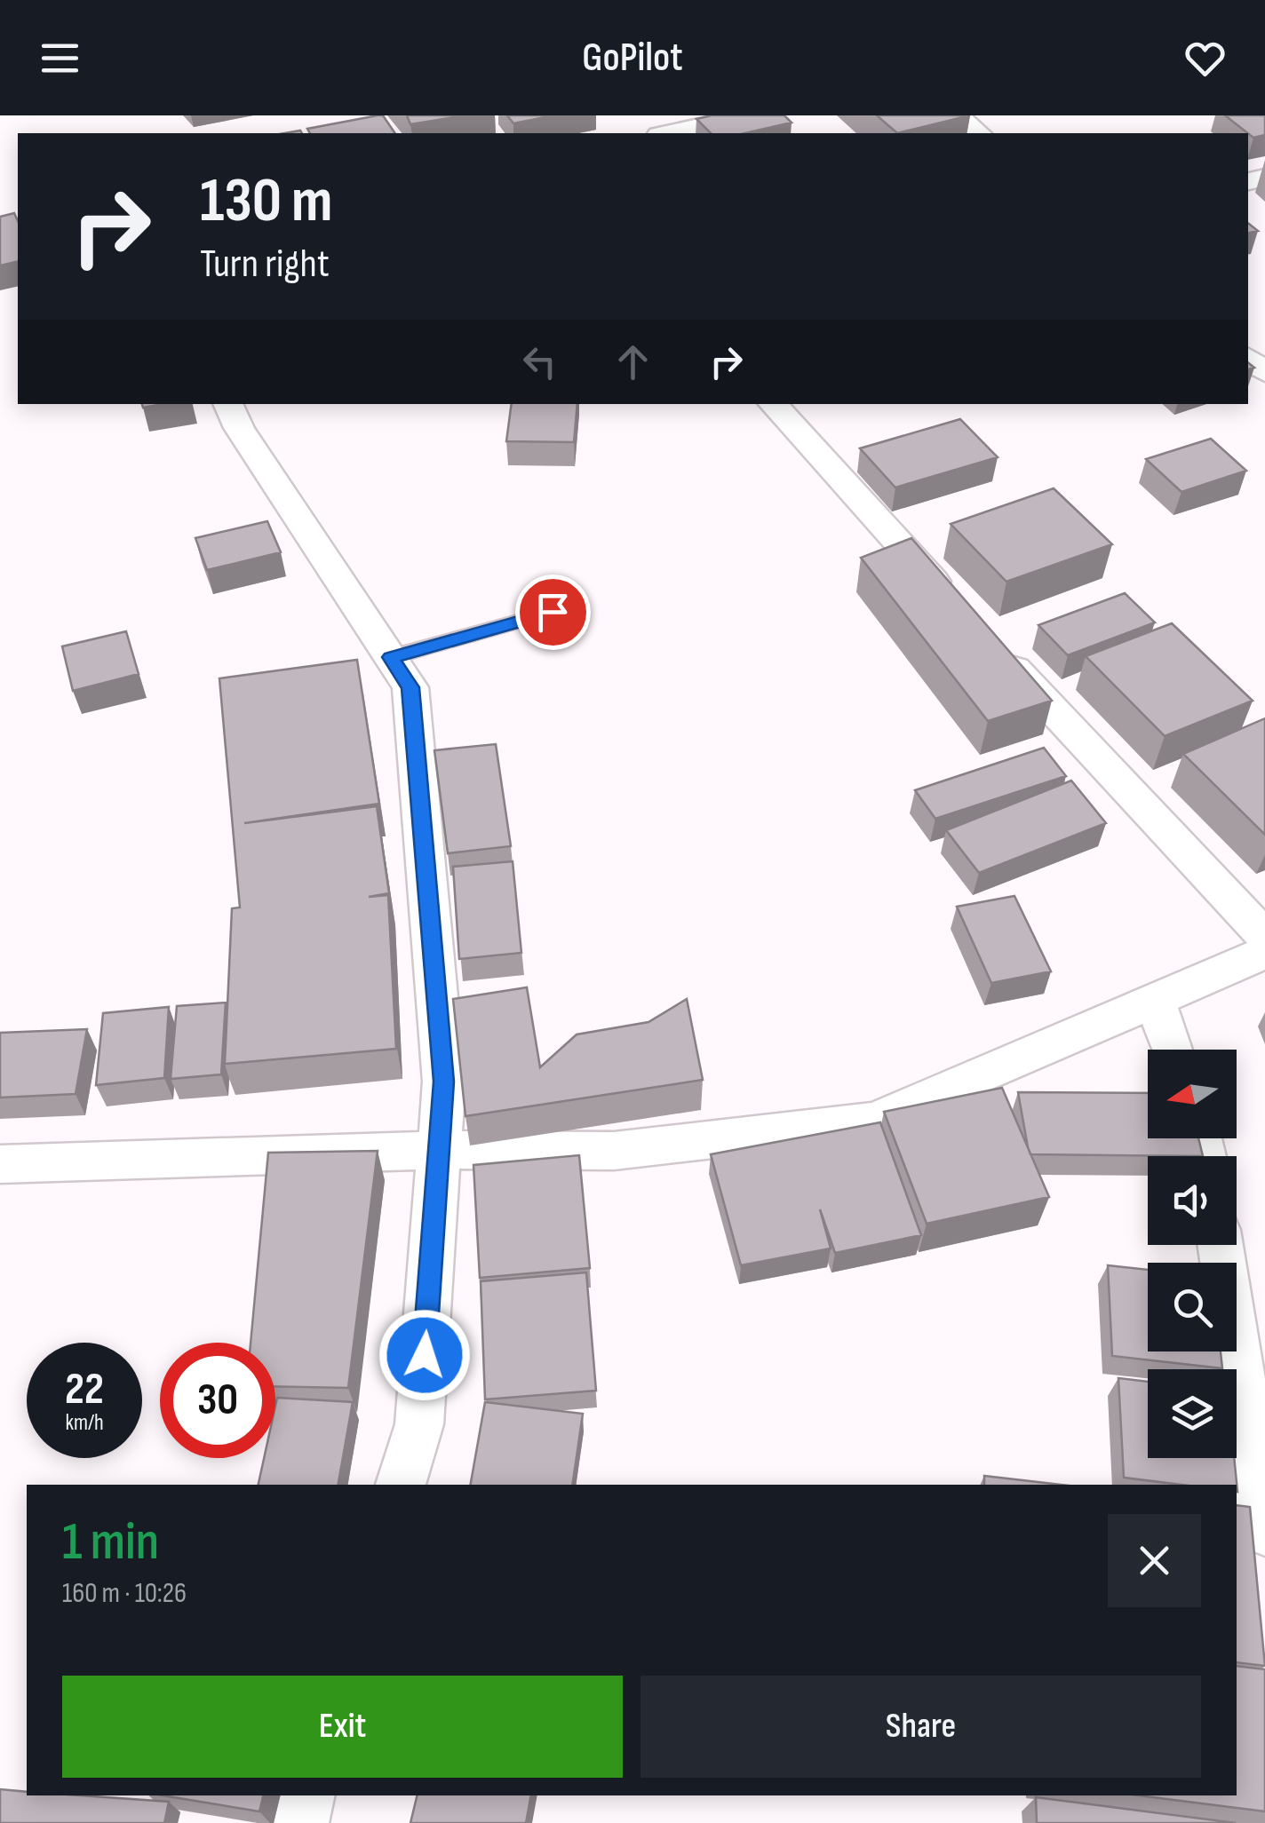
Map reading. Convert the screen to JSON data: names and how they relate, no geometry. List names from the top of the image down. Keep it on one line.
{"north":"left","page":{"header":"GoPilot","turn":["130 m","Turn right"],"speed":"22 km/h","limit":"30","heading":["1 min","160 m · 10:26"],"buttons":["Exit","Share"]}}
